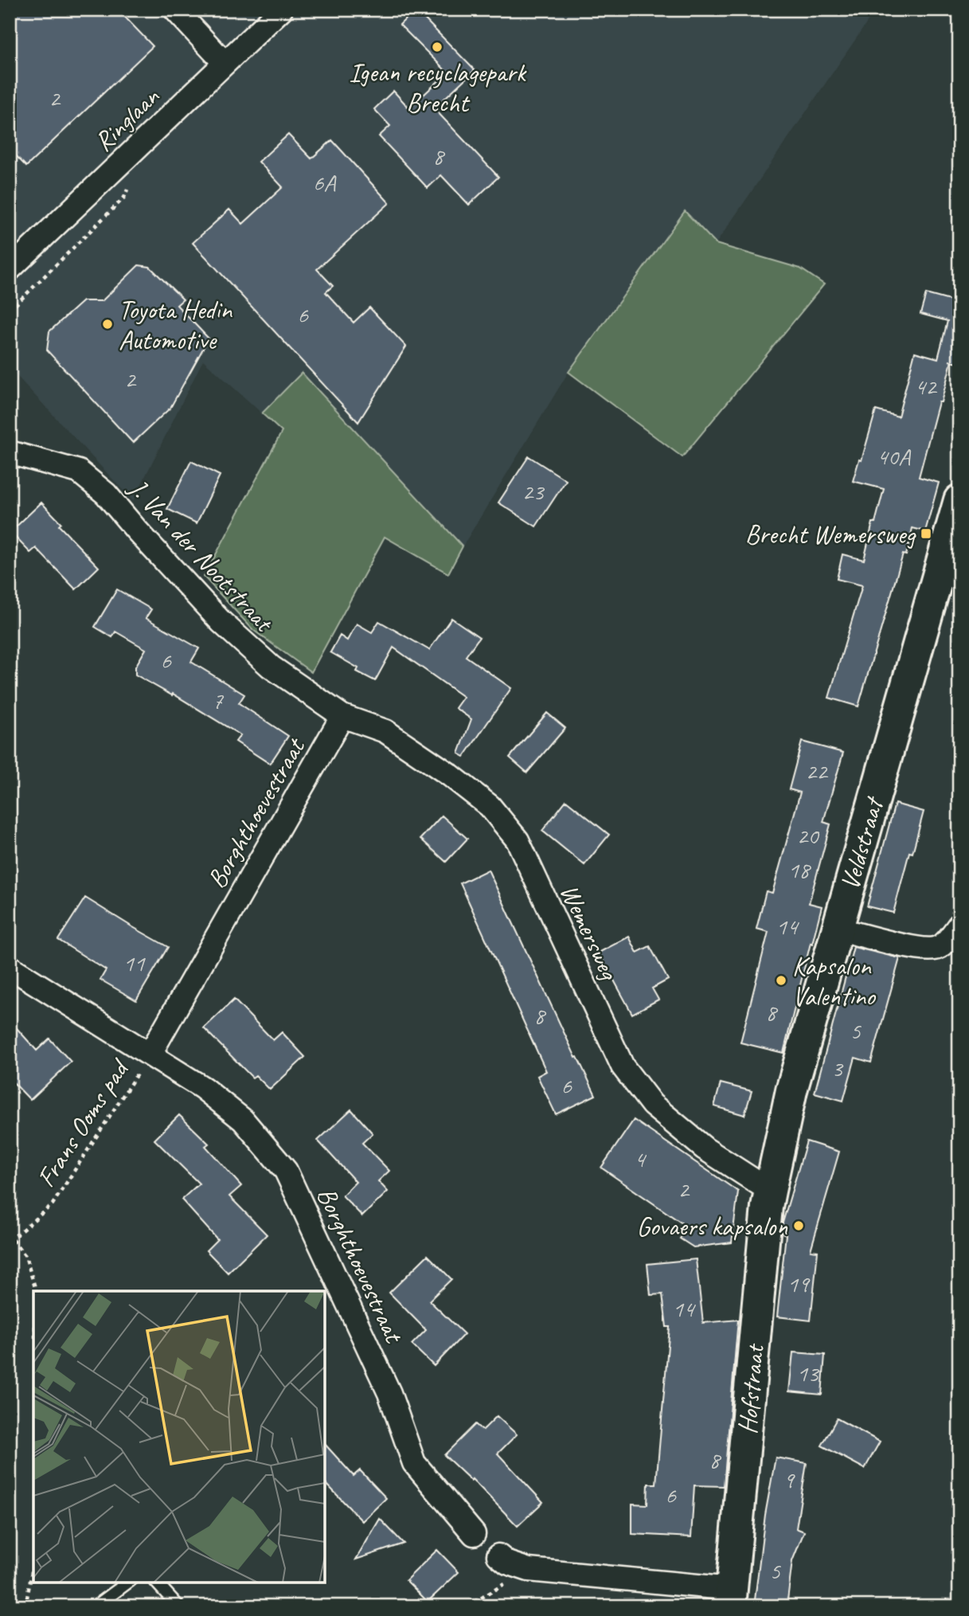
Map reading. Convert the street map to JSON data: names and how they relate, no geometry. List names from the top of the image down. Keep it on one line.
{"streets":{"street":["Ringlaan","J. Van der Nootstraat","Borghthoevestraat","Veldstraat","Wemersweg","Hofstraat"],"path":["Frans Ooms pad"]},"crossings":[["J. Van der Nootstraat","Borghthoevestraat"],["J. Van der Nootstraat","Wemersweg"],["Borghthoevestraat","Wemersweg"],["Borghthoevestraat","Frans Ooms pad"],["Veldstraat","Wemersweg"],["Veldstraat","Hofstraat"],["Wemersweg","Hofstraat"]],"places":{"other":["Igean recyclagepark Brecht","Toyota Hedin Automotive","Kapsalon Valentino","Govaers kapsalon"],"transit":["Brecht Wemersweg"]},"house_numbers":["2","8","6A","6","2","42","40A","23","6","7","22","20","18","14","11","8","8","5","3","6","4","2","19","14","13","8","9","6","5"]}
